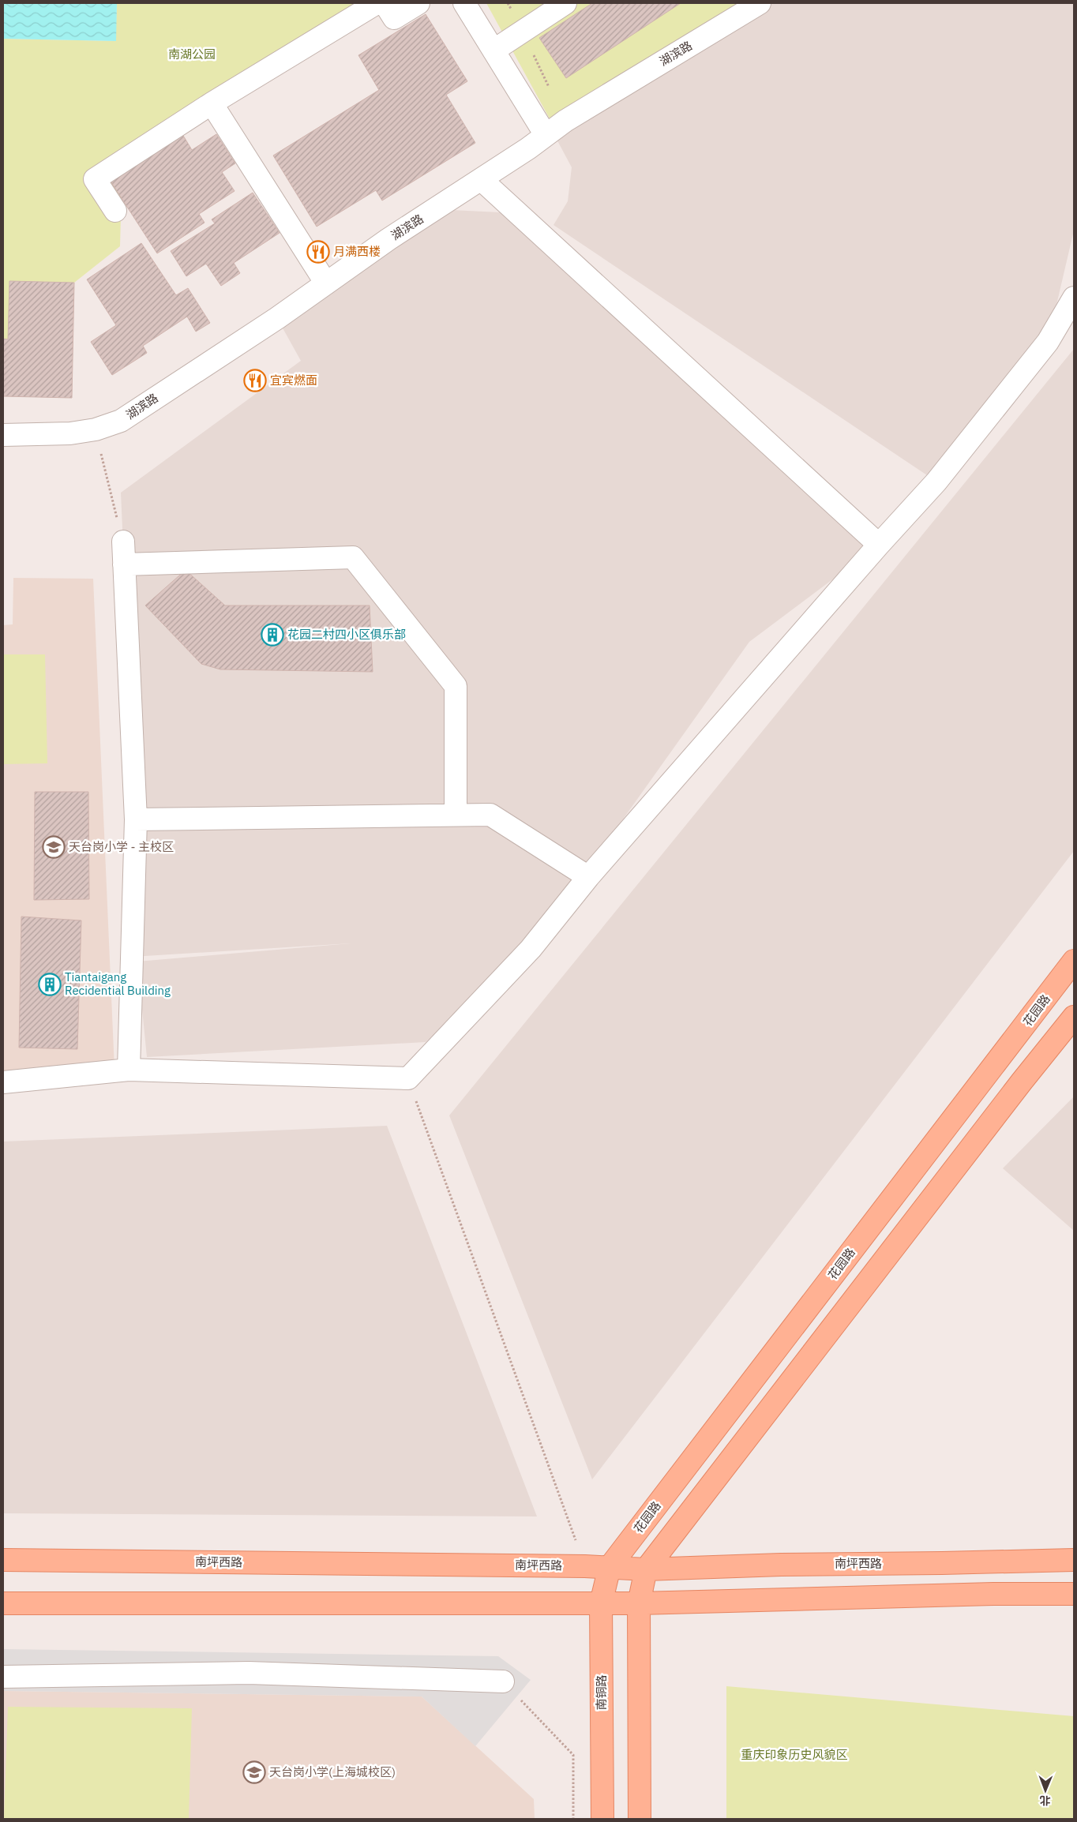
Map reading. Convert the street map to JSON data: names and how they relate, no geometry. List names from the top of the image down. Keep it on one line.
{"streets":{"main road":["花园路","南坪西路","南铜路"],"street":["湖滨路"]},"crossings":[["花园路","南坪西路"],["花园路","南铜路"],["南坪西路","南铜路"]],"parks":["南湖公园","重庆印象历史风貌区"],"places":{"restaurant":["月满西楼","宜宾燃面"],"building":["花园二村四小区俱乐部","Tiantaigang Recidential Building"],"school or university":["天台岗小学 - 主校区","天台岗小学(上海城校区)"]},"north":"bottom"}
